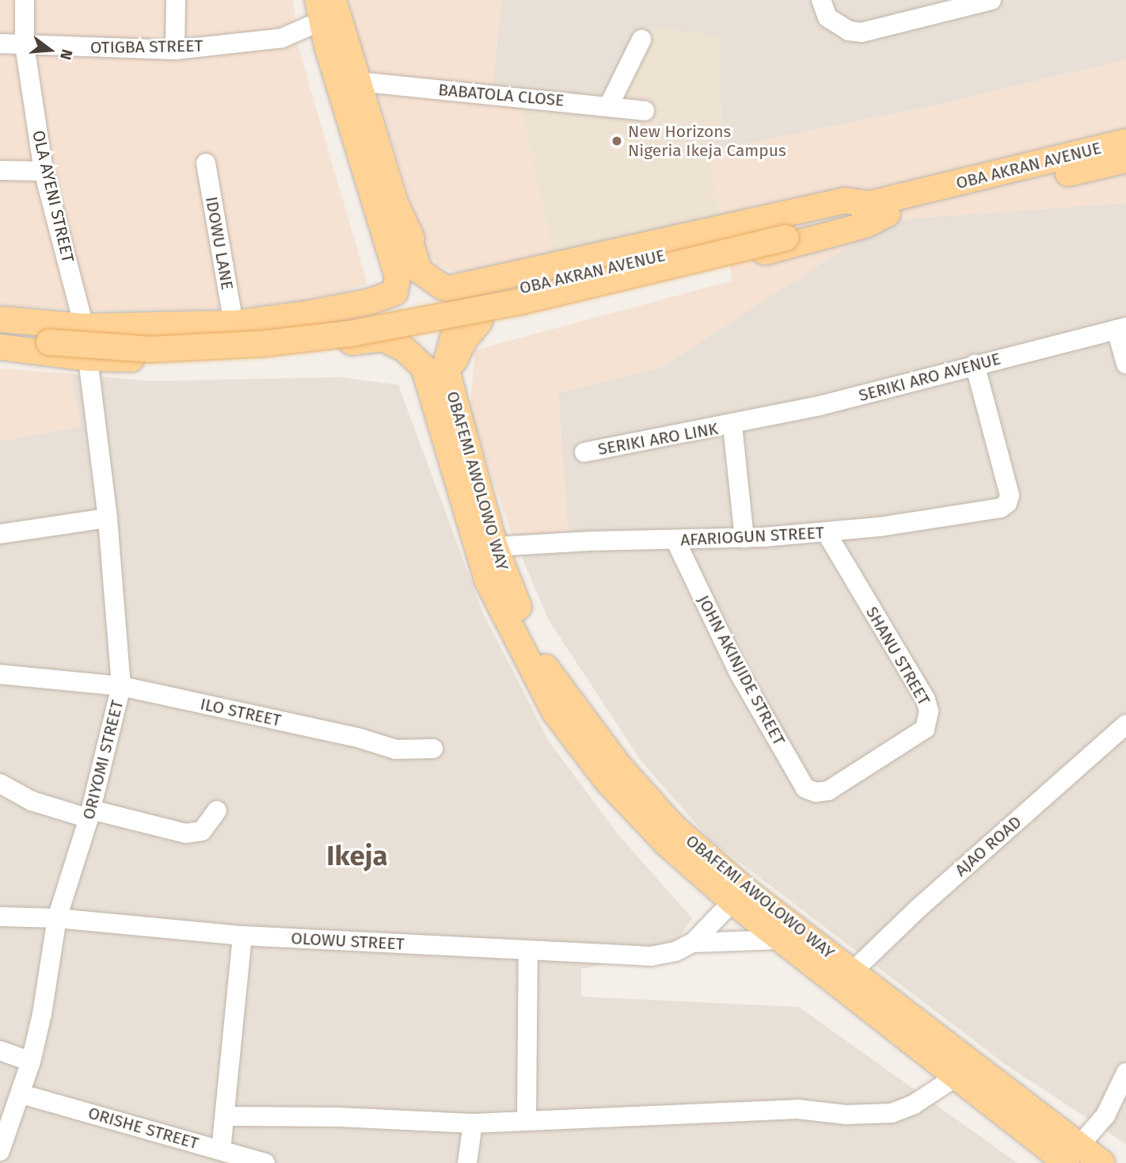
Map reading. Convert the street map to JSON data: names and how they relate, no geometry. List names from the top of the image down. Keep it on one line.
{"streets":{"main road":["OBA AKRAN AVENUE","OBAFEMI AWOLOWO WAY"],"street":["OTIGBA STREET","BABATOLA CLOSE","OLA AYENI STREET","IDOWU LANE","SERIKI ARO AVENUE","SERIKI ARO LINK","AFARIOGUN STREET","SHANU STREET","JOHN AKINJIDE STREET","ILO STREET","ORIYOMI STREET","AJAO ROAD","OLOWU STREET","ORISHE STREET"]},"crossings":[["OTIGBA STREET","OLA AYENI STREET"],["SERIKI ARO AVENUE","SERIKI ARO LINK"],["SERIKI ARO AVENUE","AFARIOGUN STREET"],["OBAFEMI AWOLOWO WAY","AFARIOGUN STREET"],["OBAFEMI AWOLOWO WAY","AJAO ROAD"],["OBAFEMI AWOLOWO WAY","OLOWU STREET"],["AFARIOGUN STREET","SHANU STREET"],["AFARIOGUN STREET","JOHN AKINJIDE STREET"],["SHANU STREET","JOHN AKINJIDE STREET"],["ILO STREET","ORIYOMI STREET"],["ORIYOMI STREET","OLOWU STREET"],["ORIYOMI STREET","ORISHE STREET"]],"districts":["Ikeja"],"places":["New Horizons Nigeria Ikeja Campus"],"north":"right"}
